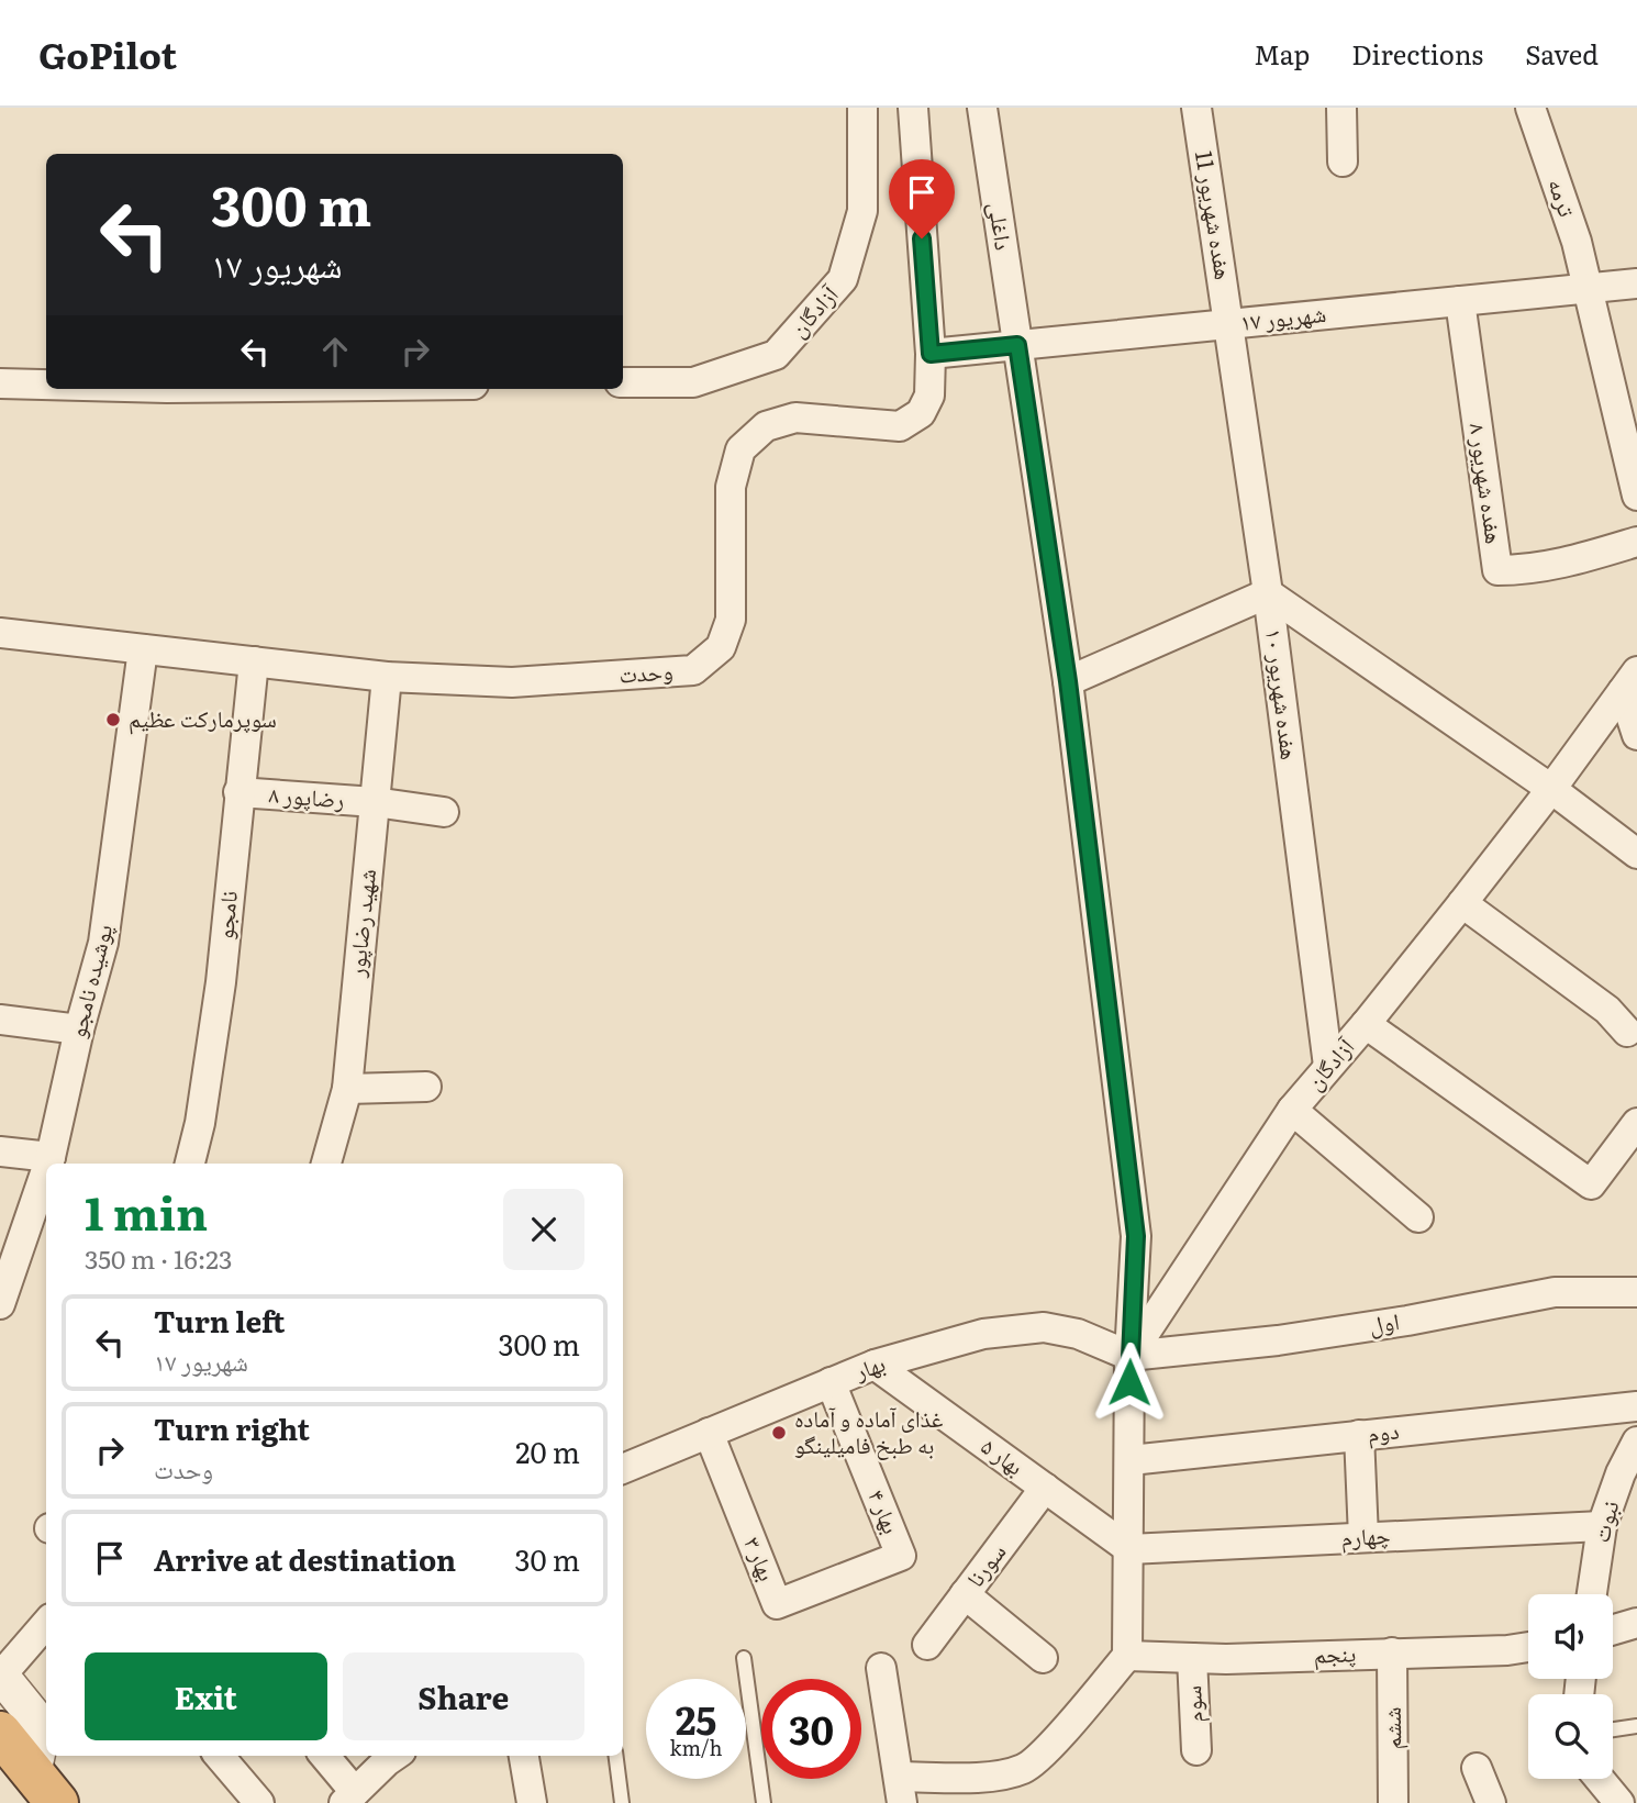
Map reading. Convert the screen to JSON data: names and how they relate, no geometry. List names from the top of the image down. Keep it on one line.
{"streets":{"street":["ترمه","هفده شهریور 11","داغلی","آزادگان","۱۷ شهریور","هفده شهریور ۸","وحدت","هفده شهریور ۱۰","رضاپور ۸","نامجو","شهید رضاپور","پوشیده نامجو","اول","بهار","دوم","بهار ۵","بهار ۴","نبوت","چهارم","بهار ۳","سورنا","پنجم","سوم","ششم"]},"crossings":[["ترمه","۱۷ شهریور"],["هفده شهریور 11","۱۷ شهریور"],["هفده شهریور 11","هفده شهریور ۱۰"],["داغلی","آزادگان"],["داغلی","۱۷ شهریور"],["داغلی","اول"],["داغلی","بهار"],["داغلی","دوم"],["داغلی","بهار ۵"],["داغلی","چهارم"],["داغلی","پنجم"],["آزادگان","هفده شهریور ۱۰"],["آزادگان","اول"],["آزادگان","بهار"],["۱۷ شهریور","هفده شهریور ۸"],["۱۷ شهریور","وحدت"],["۱۷ شهریور","هفده شهریور ۱۰"],["وحدت","نامجو"],["وحدت","شهید رضاپور"],["وحدت","پوشیده نامجو"],["رضاپور ۸","نامجو"],["رضاپور ۸","شهید رضاپور"],["اول","بهار"],["بهار","بهار ۵"],["بهار","بهار ۴"],["بهار","بهار ۳"],["بهار ۵","چهارم"],["بهار ۵","سورنا"],["بهار ۴","بهار ۳"],["نبوت","چهارم"],["پنجم","سوم"],["پنجم","ششم"]],"places":["سوپرمارکت عظیم","غذای آماده و آماده به طبخ فامیلینگو"],"page":{"header":"GoPilot","nav":["Map","Directions","Saved"],"turn":["300 m","۱۷ شهریور"],"heading":["1 min","350 m · 16:23"],"list":[{"name":"Turn left","note":"۱۷ شهریور","value":"300 m"},{"name":"Turn right","note":"وحدت","value":"20 m"},{"name":"Arrive at destination","value":"30 m"}],"buttons":["Exit","Share"],"speed":"25 km/h","limit":"30"}}
